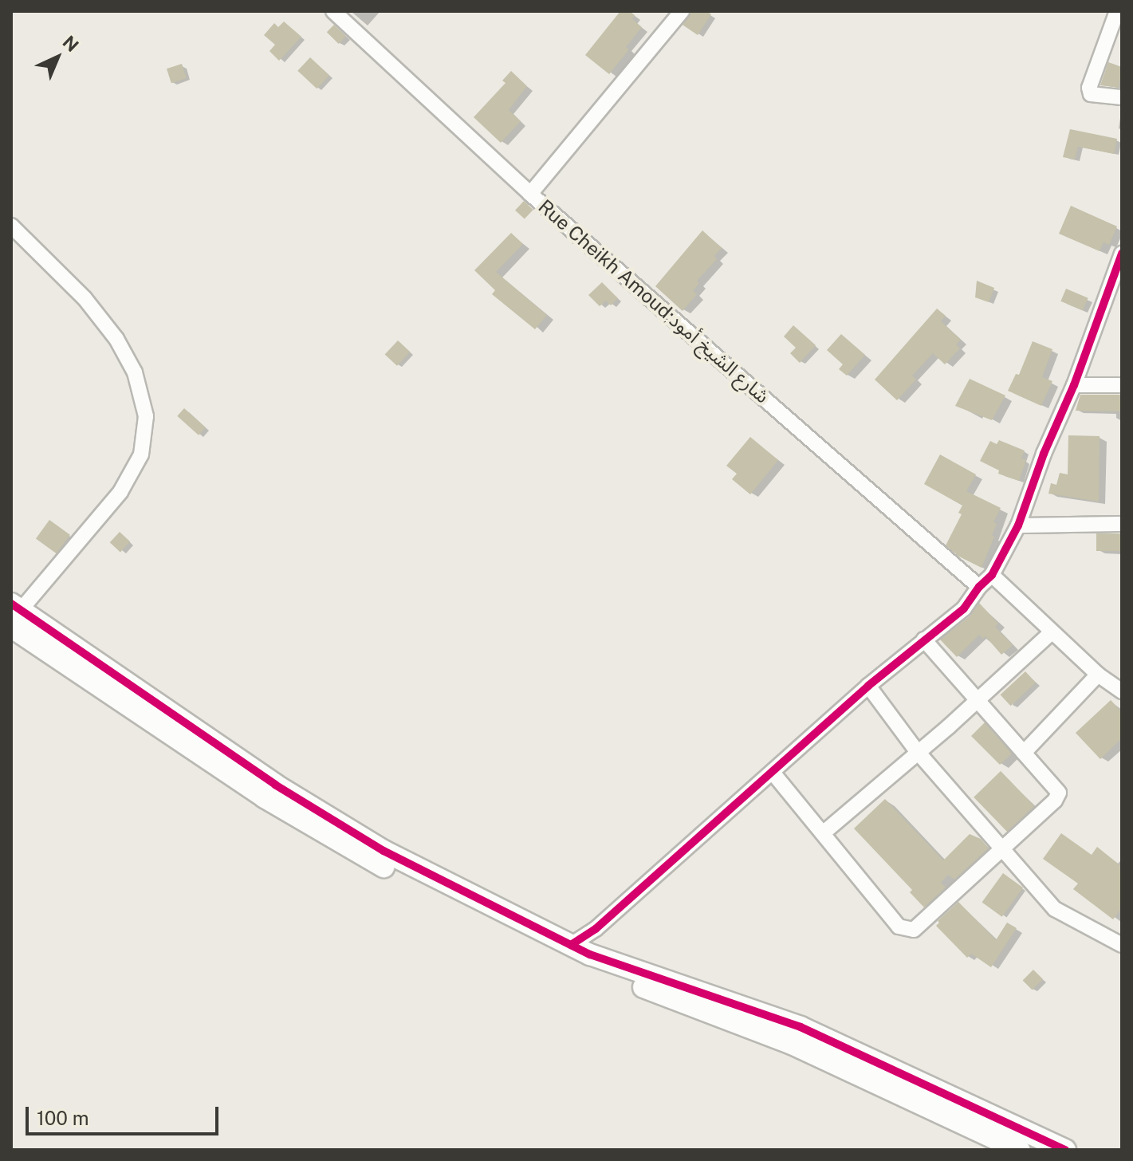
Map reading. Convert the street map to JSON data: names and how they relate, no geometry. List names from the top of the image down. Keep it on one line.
{"streets":{"street":["Rue Cheikh Amoud;شارع الشيخ أمود"]},"scale_bar":"100 m","north":"top right"}
